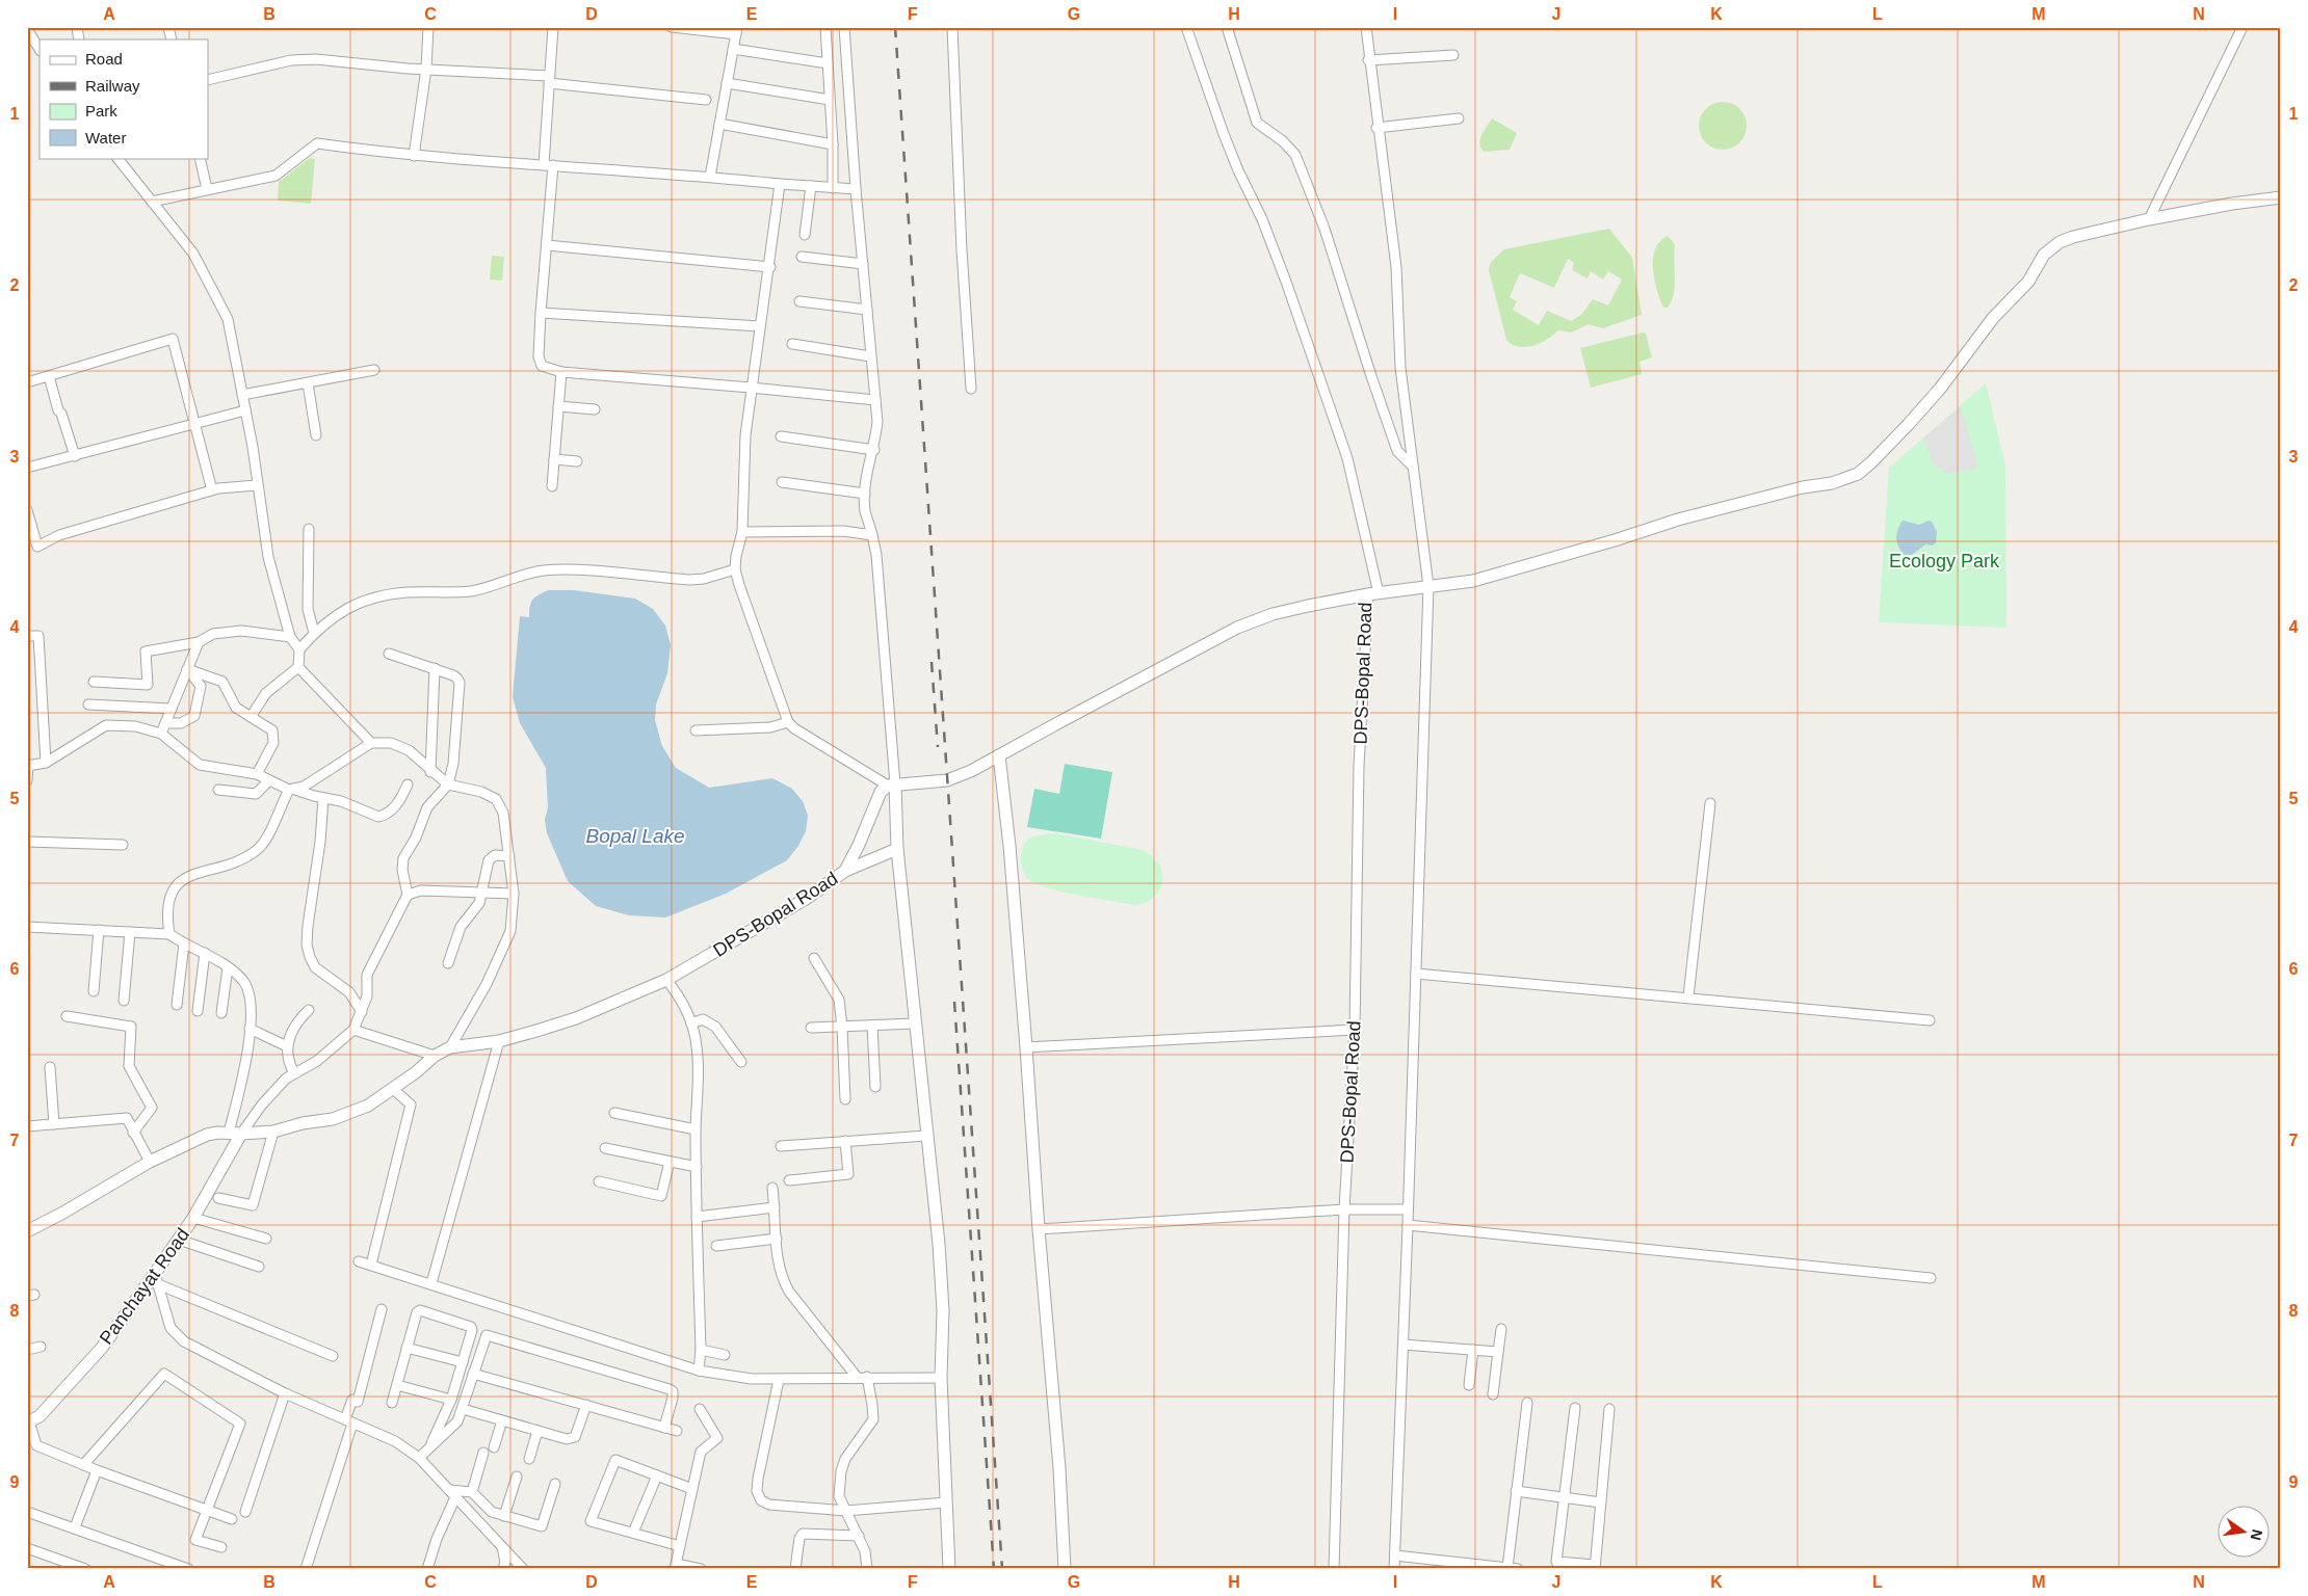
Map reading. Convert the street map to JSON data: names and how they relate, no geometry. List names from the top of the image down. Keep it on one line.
{"streets":{"street":["DPS-Bopal Road","Panchayat Road"]},"water":["Bopal Lake"],"parks":["Ecology Park"],"legend":["Road","Railway","Park","Water"],"north":"right","grid":{"columns":["A","B","C","D","E","F","G","H","I","J","K","L","M","N"],"rows":["1","2","3","4","5","6","7","8","9"]}}
